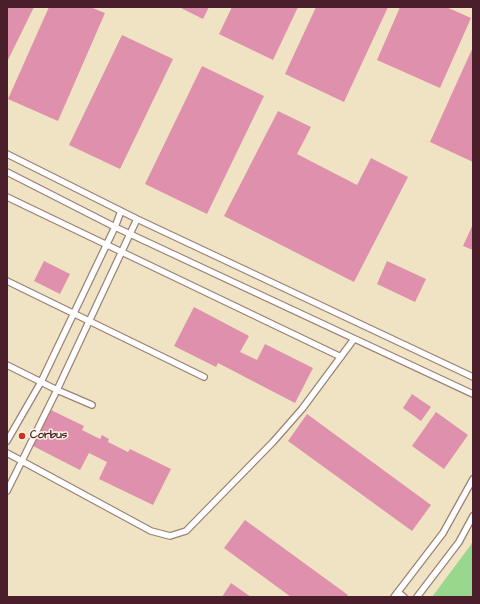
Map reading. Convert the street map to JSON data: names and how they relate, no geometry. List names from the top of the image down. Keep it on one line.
{"places":["Corbus"]}
